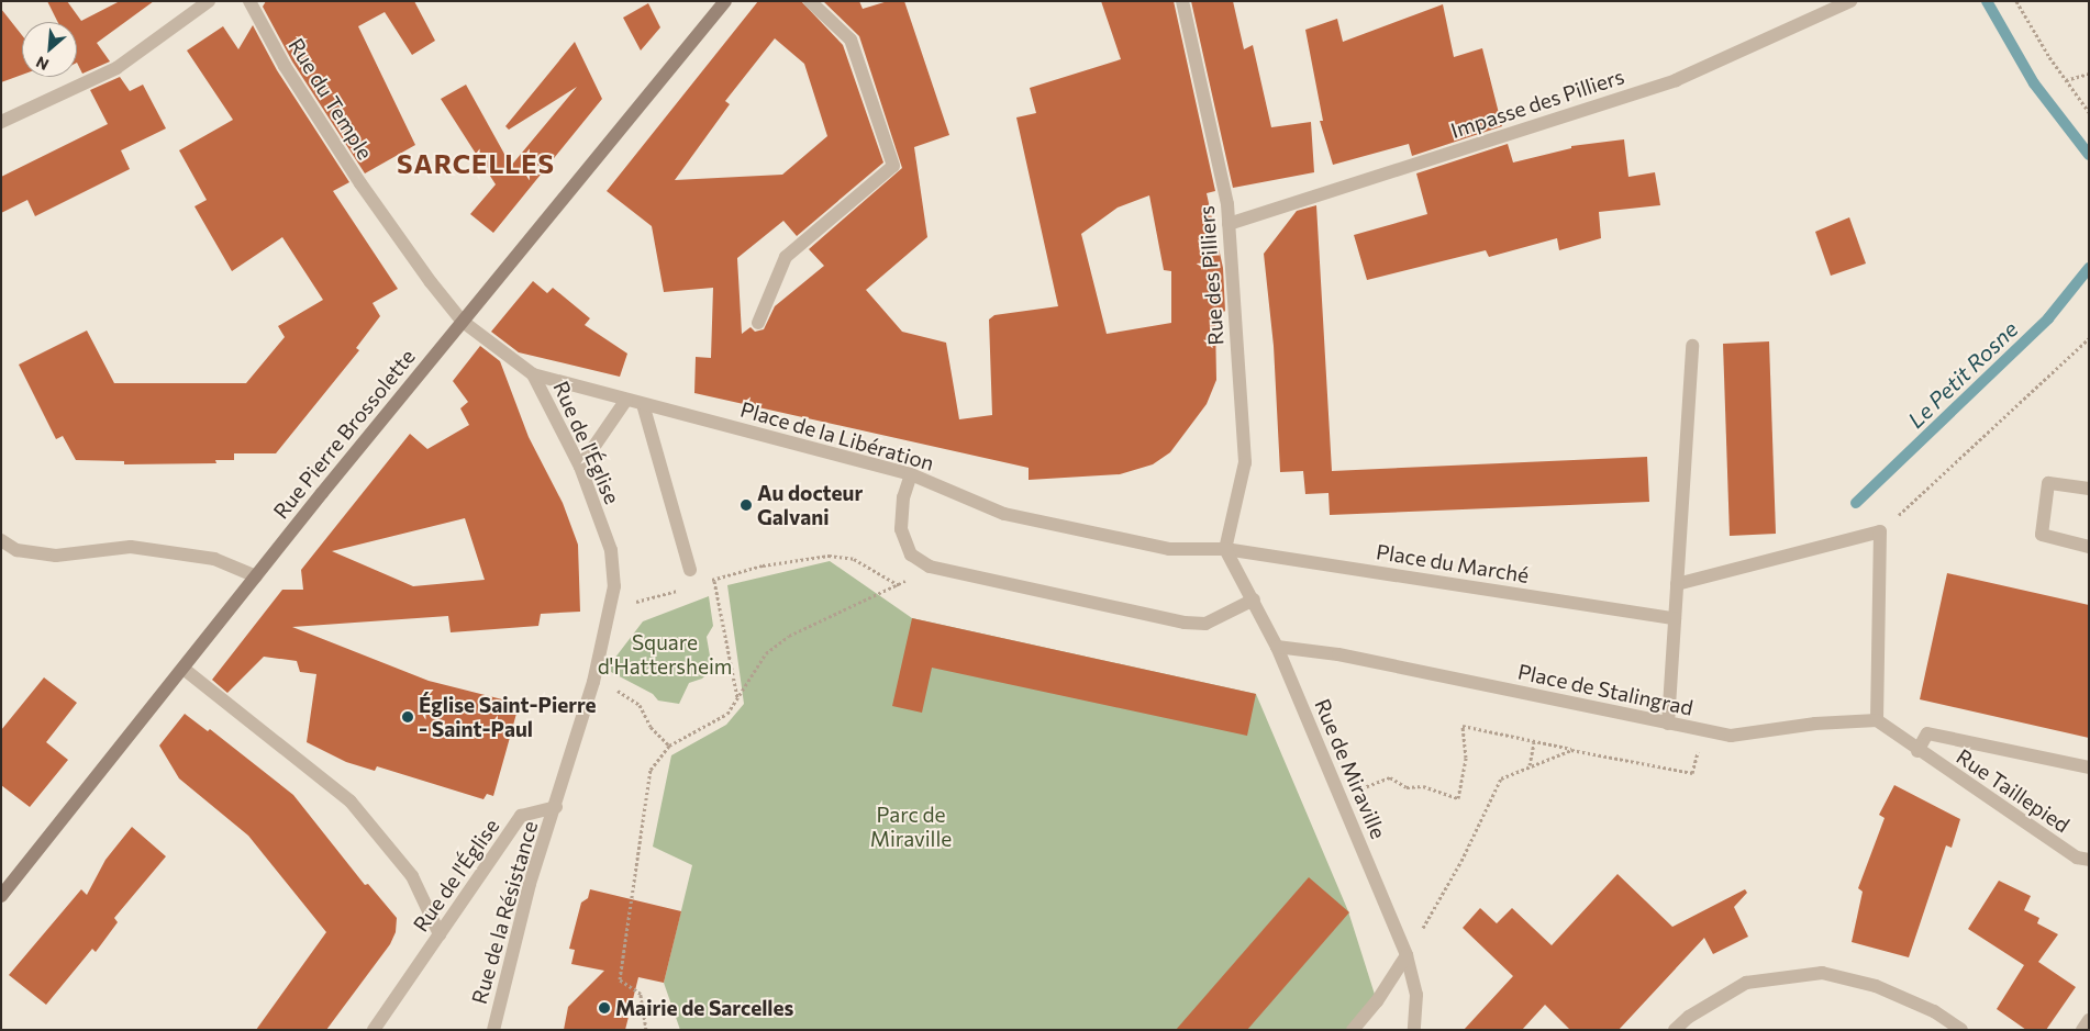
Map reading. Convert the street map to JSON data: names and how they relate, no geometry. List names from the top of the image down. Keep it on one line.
{"streets":{"main road":["Rue Pierre Brossolette"],"street":["Rue du Temple","Impasse des Pilliers","Rue des Pilliers","Place de la Libération","Rue de l'Église","Place du Marché","Place de Stalingrad","Rue de Miraville","Rue Taillepied","Rue de la Résistance"]},"crossings":[["Rue du Temple","Rue Pierre Brossolette"],["Rue du Temple","Rue de l'Église"],["Impasse des Pilliers","Rue des Pilliers"],["Rue des Pilliers","Place de la Libération"],["Rue des Pilliers","Place du Marché"],["Rue Pierre Brossolette","Rue de l'Église"],["Place de la Libération","Rue de l'Église"],["Place de la Libération","Place du Marché"],["Rue de l'Église","Rue de la Résistance"],["Place de Stalingrad","Rue de Miraville"]],"districts":["SARCELLES"],"water":["Le Petit Rosne"],"parks":["Square d'Hattersheim","Parc de Miraville"],"places":["Au docteur Galvani","Église Saint-Pierre - Saint-Paul","Mairie de Sarcelles"],"north":"bottom left"}
